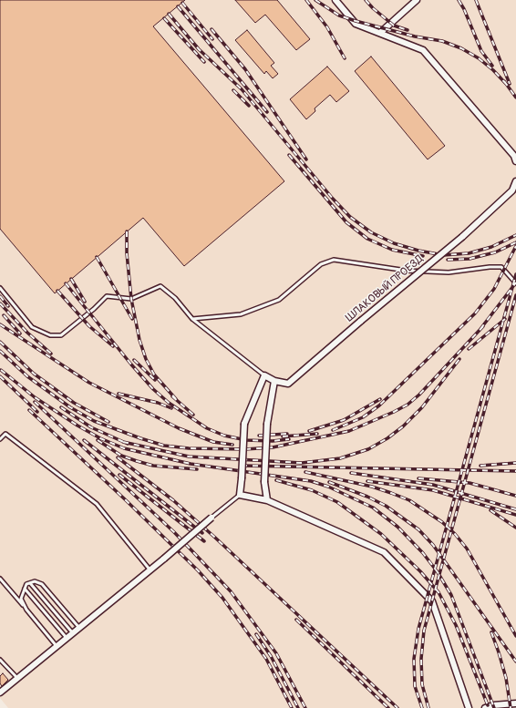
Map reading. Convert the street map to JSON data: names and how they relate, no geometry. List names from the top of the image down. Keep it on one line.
{"streets":{"street":["ШЛАКОВЫЙ ПРОЕЗД"]}}
